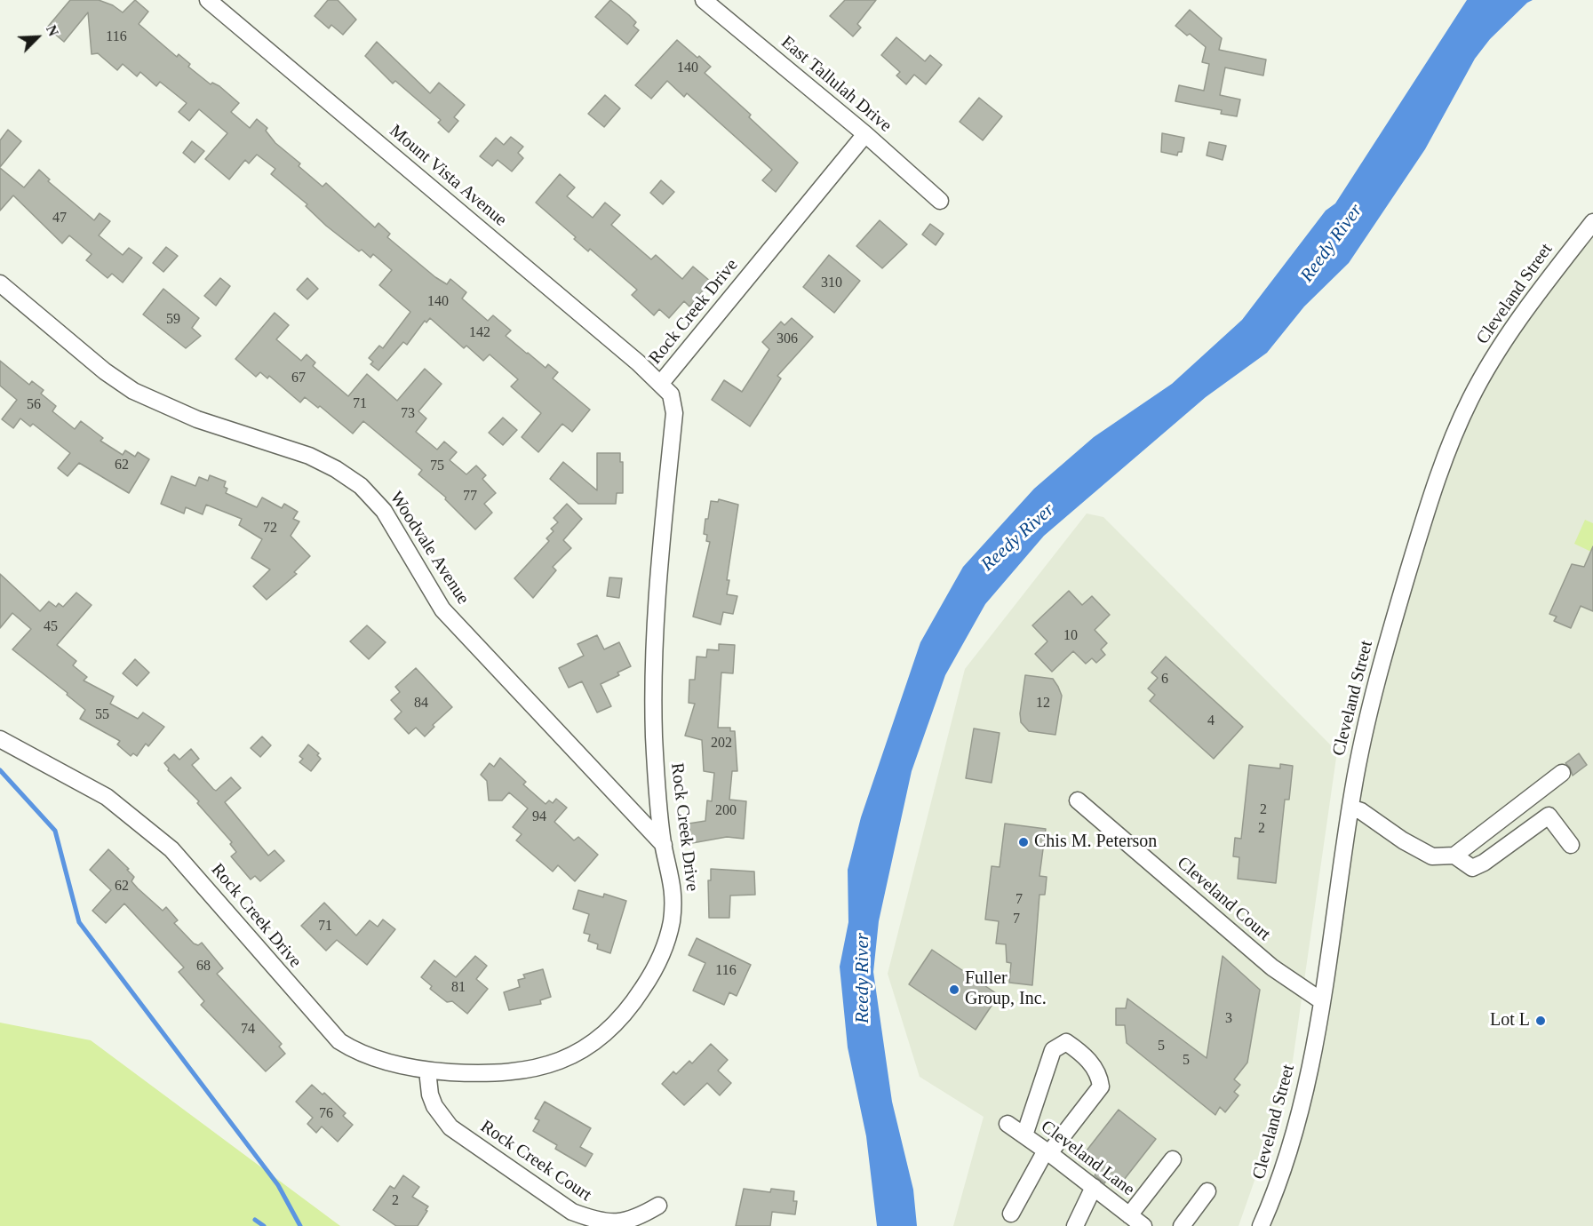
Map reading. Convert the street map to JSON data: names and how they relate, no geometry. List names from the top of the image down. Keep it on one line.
{"streets":{"street":["East Tallulah Drive","Mount Vista Avenue","Cleveland Street","Rock Creek Drive","Woodvale Avenue","Cleveland Court","Cleveland Lane","Rock Creek Court"]},"crossings":[["East Tallulah Drive","Rock Creek Drive"],["Mount Vista Avenue","Rock Creek Drive"],["Cleveland Street","Cleveland Court"],["Rock Creek Drive","Woodvale Avenue"],["Rock Creek Drive","Rock Creek Court"]],"water":["Reedy River"],"places":["Chis M. Peterson","Fuller Group, Inc.","Lot L"],"house_numbers":["116","140","47","310","140","59","142","306","67","71","56","73","62","75","77","72","45","10","6","84","12","55","4","202","2","200","94","2","62","7","7","71","68","116","81","3","74","5","5","76","2"],"north":"top right"}
